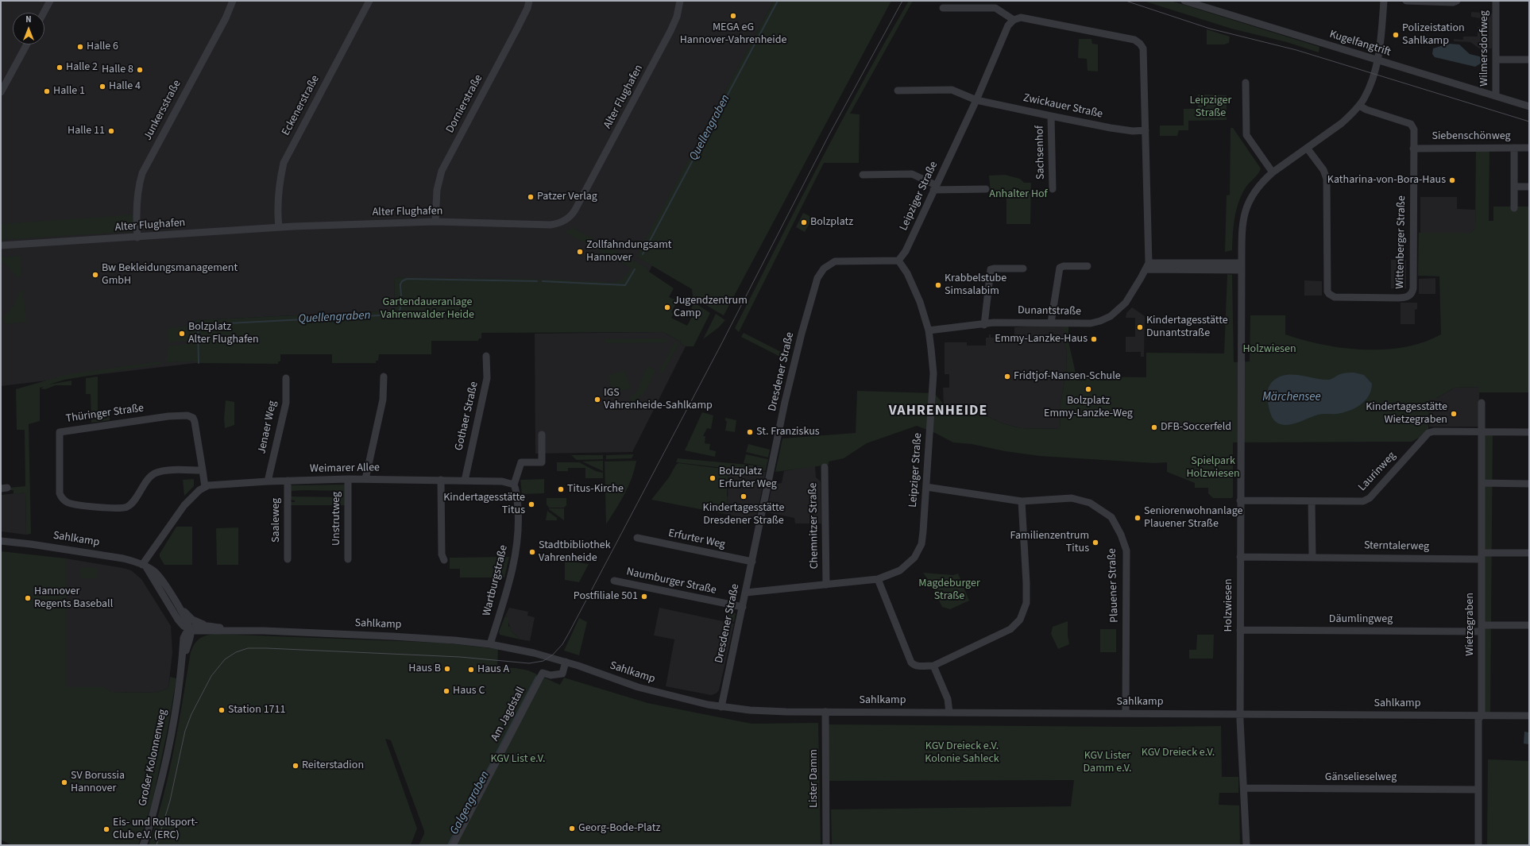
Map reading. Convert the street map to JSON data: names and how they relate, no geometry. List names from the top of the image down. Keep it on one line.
{"streets":{"street":["Kugelfangtrift","Wilmersdorfweg","Alter Flughafen","Dornierstraße","Eckenerstraße","Zwickauer Straße","Junkersstraße","Siebenschönweg","Sachsenhof","Leipziger Straße","Wittenberger Straße","Dunantstraße","Dresdener Straße","Thüringer Straße","Gothaer Straße","Jenaer Weg","Weimarer Allee","Laurinweg","Unstrutweg","Saaleweg","Chemnitzer Straße","Sahlkamp","Erfurter Weg","Sterntalerweg","Wartburgstraße","Naumburger Straße","Plauener Straße","Holzwiesen","Däumlingweg","Wietzegraben","Am Jagdstall","Großer Kolonnenweg","Gänselieselweg","Lister Damm"]},"crossings":[["Kugelfangtrift","Wilmersdorfweg"],["Kugelfangtrift","Holzwiesen"],["Alter Flughafen","Dornierstraße"],["Alter Flughafen","Eckenerstraße"],["Alter Flughafen","Junkersstraße"],["Zwickauer Straße","Sachsenhof"],["Zwickauer Straße","Leipziger Straße"],["Siebenschönweg","Wittenberger Straße"],["Leipziger Straße","Dunantstraße"],["Leipziger Straße","Dresdener Straße"],["Leipziger Straße","Chemnitzer Straße"],["Leipziger Straße","Plauener Straße"],["Wittenberger Straße","Holzwiesen"],["Dresdener Straße","Sahlkamp"],["Dresdener Straße","Erfurter Weg"],["Dresdener Straße","Naumburger Straße"],["Thüringer Straße","Weimarer Allee"],["Gothaer Straße","Weimarer Allee"],["Jenaer Weg","Weimarer Allee"],["Weimarer Allee","Unstrutweg"],["Weimarer Allee","Saaleweg"],["Weimarer Allee","Sahlkamp"],["Weimarer Allee","Wartburgstraße"],["Laurinweg","Holzwiesen"],["Laurinweg","Wietzegraben"],["Sahlkamp","Wartburgstraße"],["Sahlkamp","Plauener Straße"],["Sahlkamp","Holzwiesen"],["Sahlkamp","Wietzegraben"],["Sahlkamp","Am Jagdstall"],["Sahlkamp","Großer Kolonnenweg"],["Sahlkamp","Lister Damm"],["Sterntalerweg","Holzwiesen"],["Sterntalerweg","Wietzegraben"],["Holzwiesen","Däumlingweg"],["Holzwiesen","Gänselieselweg"],["Däumlingweg","Wietzegraben"],["Wietzegraben","Gänselieselweg"]],"districts":["VAHRENHEIDE"],"water":["Quellengraben","Märchensee","Galgengraben"],"parks":["Leipziger Straße","Anhalter Hof","Gartendaueranlage Vahrenwalder Heide","Holzwiesen","Spielpark Holzwiesen","Magdeburger Straße","KGV Dreieck e.V. Kolonie Sahleck","KGV Dreieck e.V.","KGV Lister Damm e.V.","KGV List e.V."],"places":["MEGA eG Hannover-Vahrenheide","Polizeistation Sahlkamp","Halle 6","Halle 2","Halle 8","Halle 4","Halle 1","Halle 11","Katharina-von-Bora-Haus","Patzer Verlag","Bolzplatz","Zollfahndungsamt Hannover","Bw Bekleidungsmanagement GmbH","Krabbelstube Simsalabim","Jugendzentrum Camp","Kindertagesstätte Dunantstraße","Bolzplatz Alter Flughafen","Emmy-Lanzke-Haus","Fridtjof-Nansen-Schule","Bolzplatz Emmy-Lanzke-Weg","IGS Vahrenheide-Sahlkamp","Kindertagesstätte Wietzegraben","DFB-Soccerfeld","St. Franziskus","Bolzplatz Erfurter Weg","Titus-Kirche","Kindertagesstätte Dresdener Straße","Kindertagesstätte Titus","Seniorenwohnanlage Plauener Straße","Familienzentrum Titus","Stadtbibliothek Vahrenheide","Postfiliale 501","Hannover Regents Baseball","Haus B","Haus A","Haus C","Station 1711","Reiterstadion","SV Borussia Hannover","Georg-Bode-Platz","Eis- und Rollsport- Club e.V. (ERC)"],"north":"top"}
